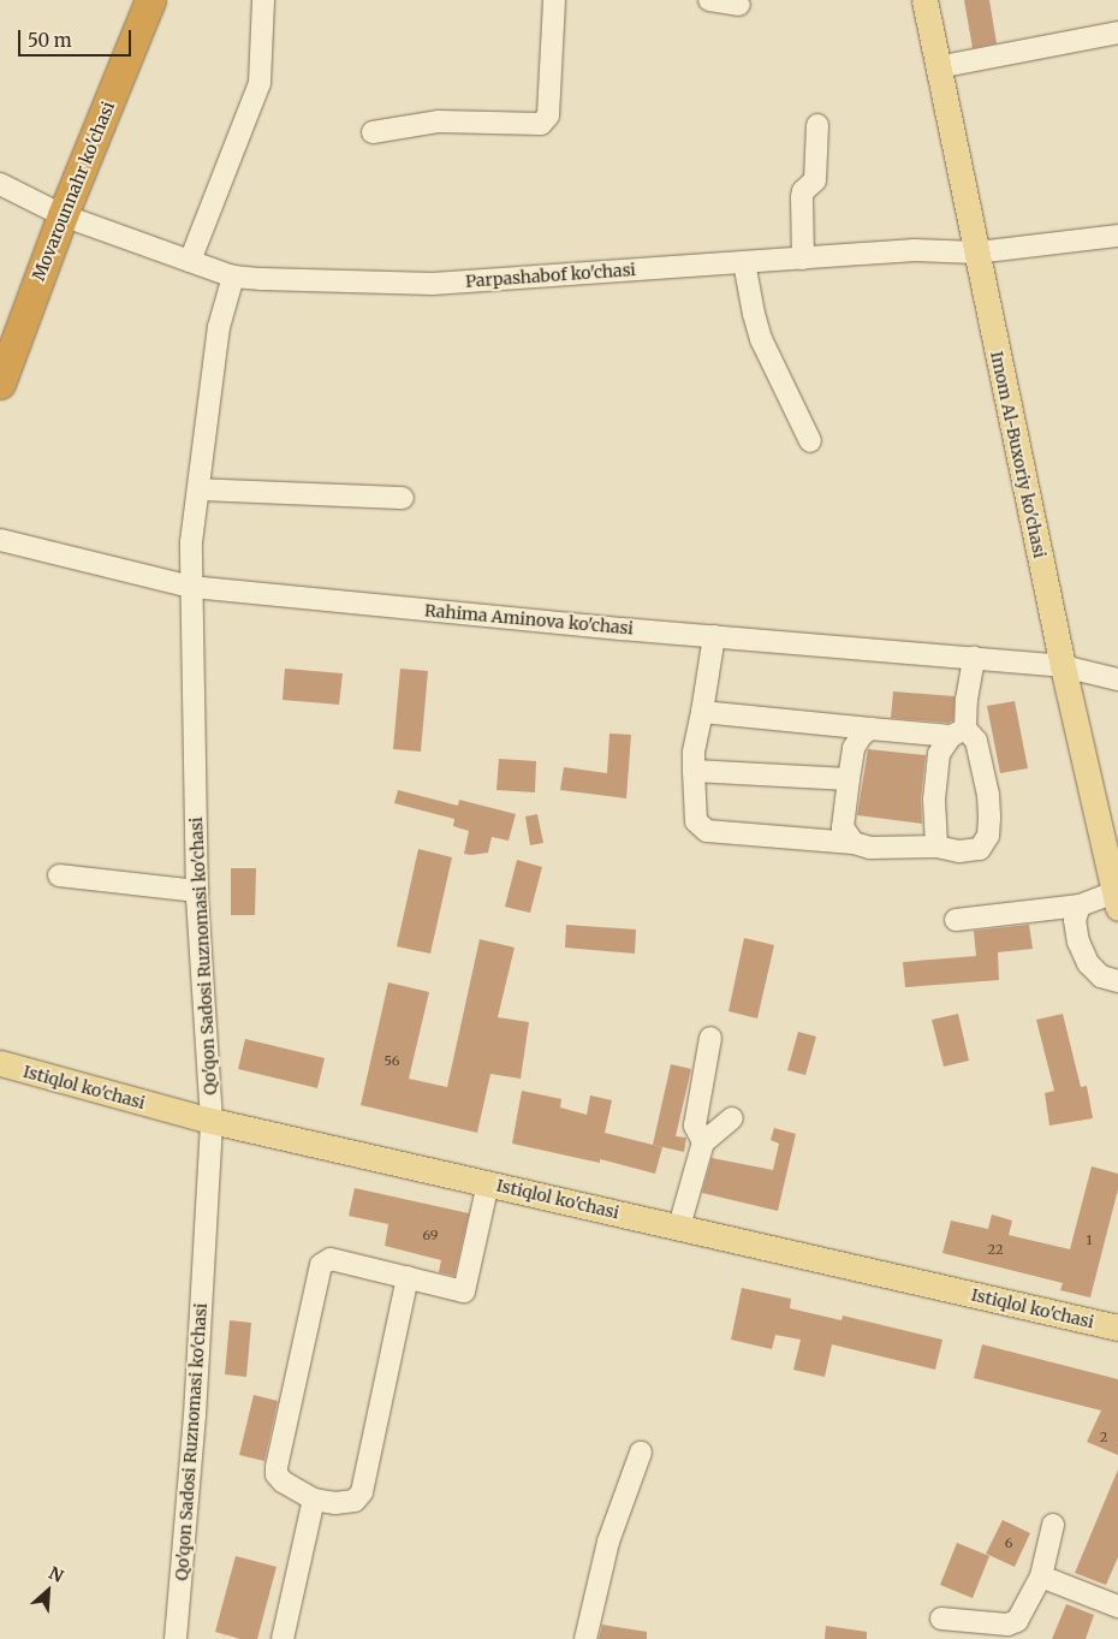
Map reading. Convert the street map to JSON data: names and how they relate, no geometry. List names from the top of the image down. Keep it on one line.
{"streets":{"highway":["Movarounnahr ko'chasi"],"main road":["Imom Al-Buxoriy ko'chasi","Istiqlol ko'chasi"],"street":["Parpashabof ko'chasi","Rahima Aminova ko'chasi","Qo'qon Sadosi Ruznomasi ko'chasi"]},"crossings":[["Movarounnahr ko'chasi","Parpashabof ko'chasi"],["Parpashabof ko'chasi","Imom Al-Buxoriy ko'chasi"],["Parpashabof ko'chasi","Qo'qon Sadosi Ruznomasi ko'chasi"],["Imom Al-Buxoriy ko'chasi","Rahima Aminova ko'chasi"],["Rahima Aminova ko'chasi","Qo'qon Sadosi Ruznomasi ko'chasi"],["Qo'qon Sadosi Ruznomasi ko'chasi","Istiqlol ko'chasi"]],"house_numbers":["56","69","1","22","2","6"],"scale_bar":"50 m","north":"top right"}
